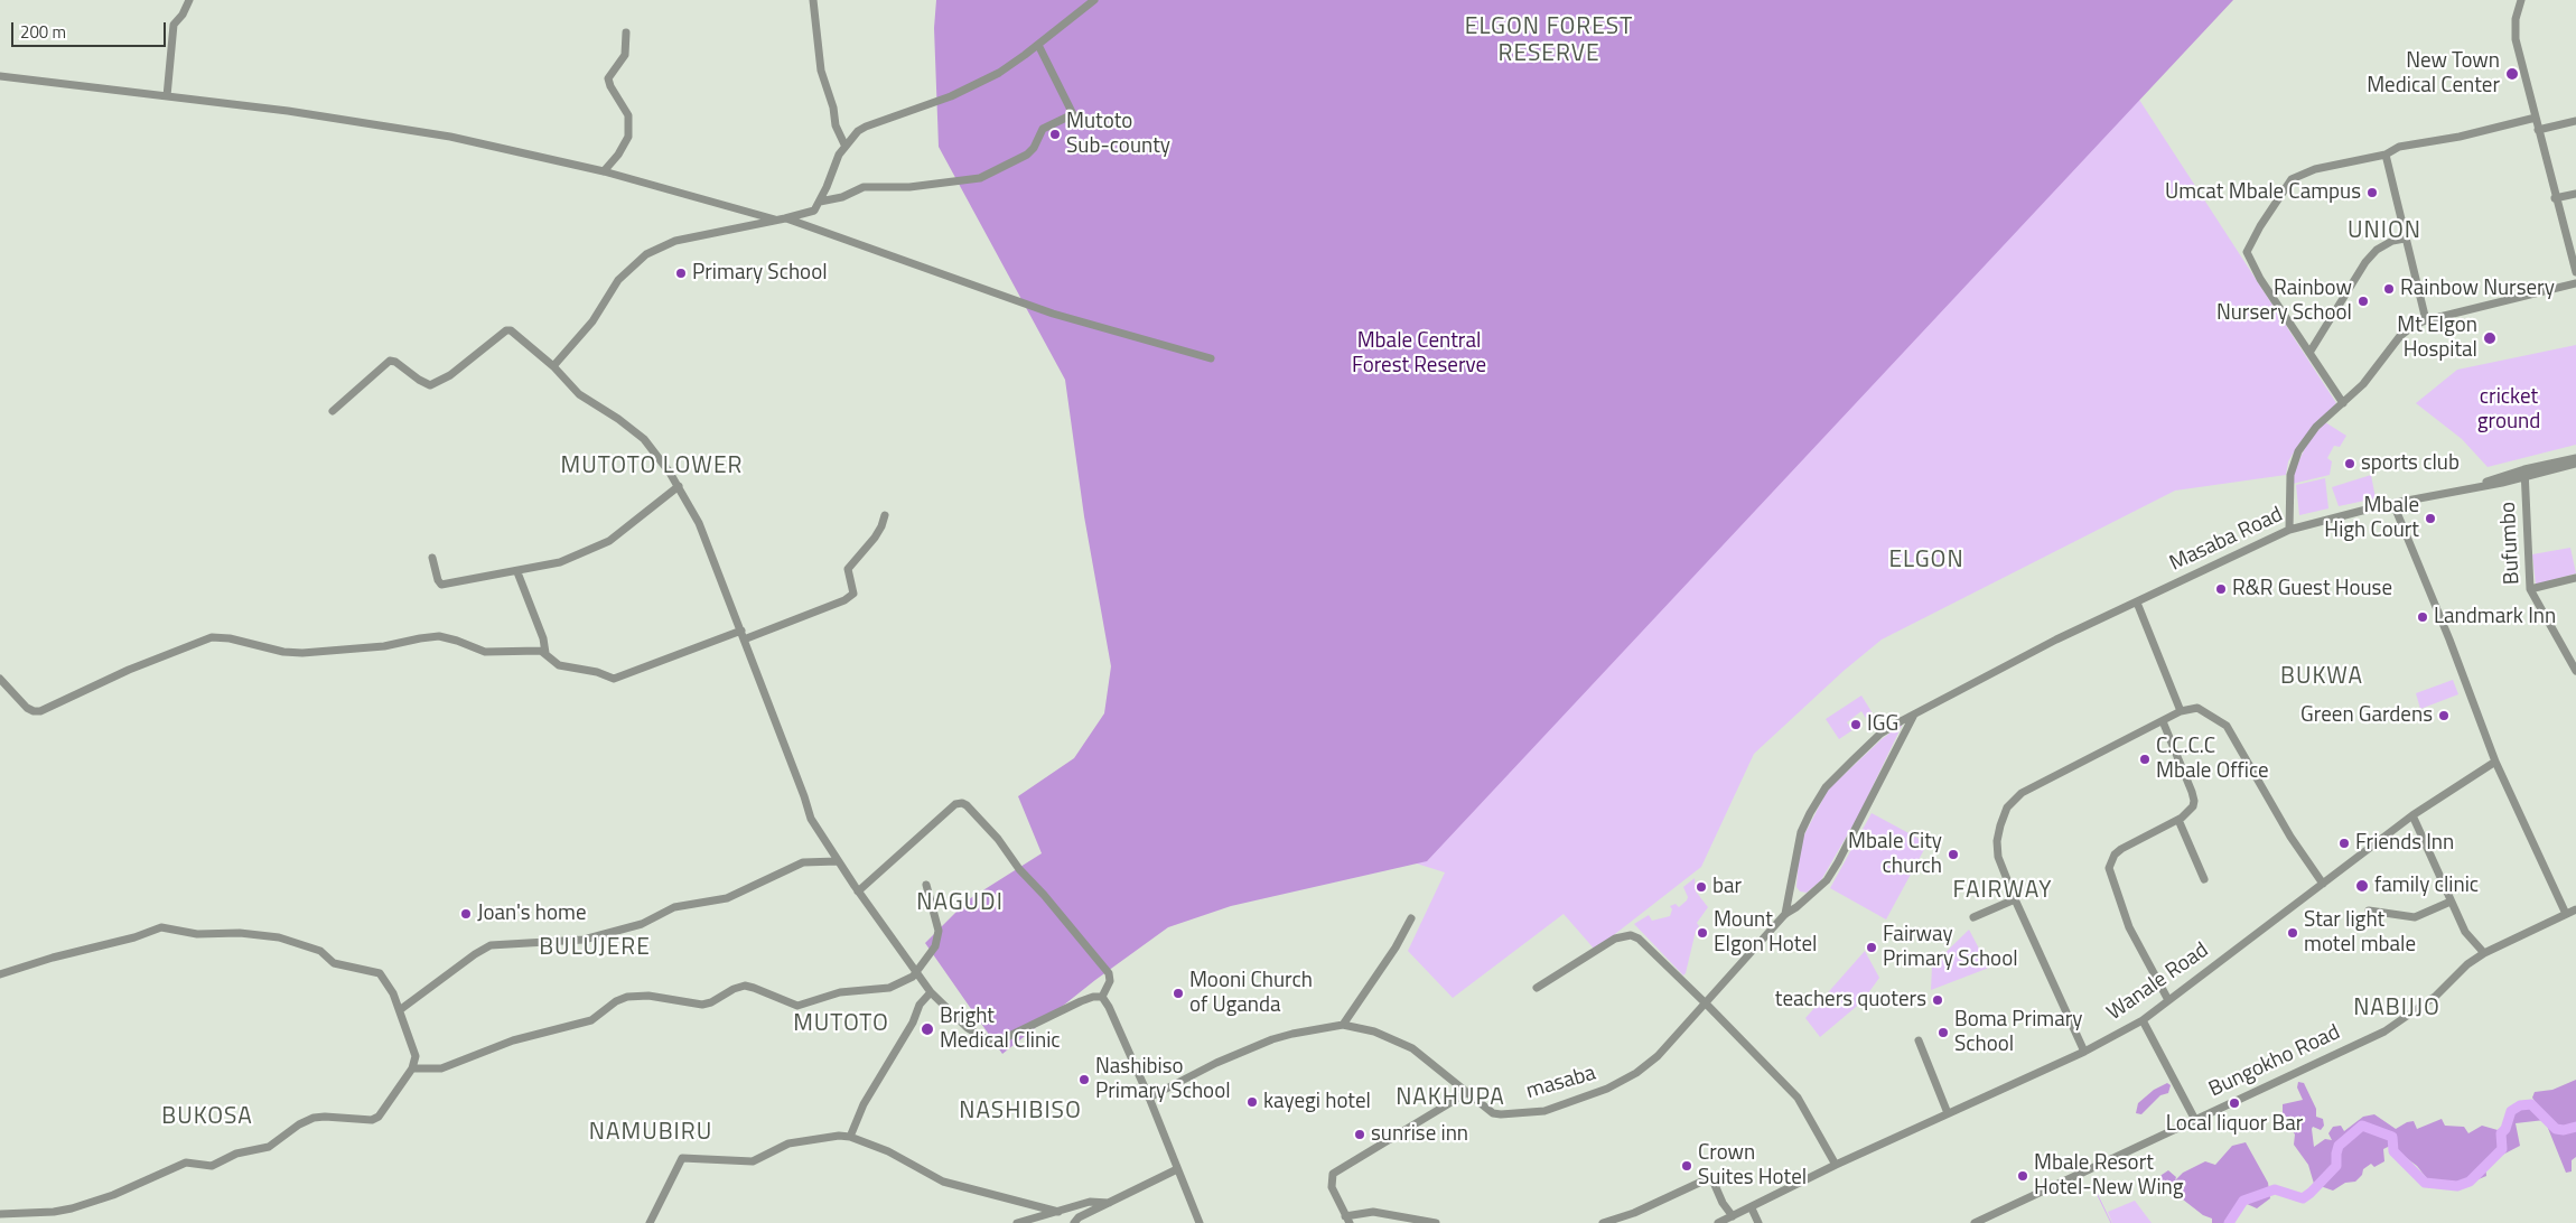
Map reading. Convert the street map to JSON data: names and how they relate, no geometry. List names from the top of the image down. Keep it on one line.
{"streets":{"street":["Masaba Road","Bufumbo","Wanale Road","Bungokho Road","masaba"]},"crossings":[["Masaba Road","Bufumbo"],["Masaba Road","masaba"]],"districts":["ELGON FOREST RESERVE","UNION","MUTOTO LOWER","ELGON","BUKWA","FAIRWAY","NAGUDI","BULUJERE","NABIJJO","MUTOTO","NAKHUPA","NASHIBISO","BUKOSA","NAMUBIRU"],"parks":["Mbale Central Forest Reserve","cricket ground"],"places":["New Town Medical Center","Mutoto Sub-county","Umcat Mbale Campus","Primary School","Rainbow Nursery","Rainbow Nursery School","Mt Elgon Hospital","sports club","Mbale High Court","R&R Guest House","Landmark Inn","Green Gardens","IGG","C.C.C.C Mbale Office","Friends Inn","Mbale City church","family clinic","bar","Joan's home","Mount Elgon Hotel","Star light motel mbale","Fairway Primary School","Mooni Church of Uganda","teachers quoters","Bright Medical Clinic","Boma Primary School","Nashibiso Primary School","kayegi hotel","Local liquor Bar","sunrise inn","Crown Suites Hotel","Mbale Resort Hotel-New Wing"],"scale_bar":"200 m"}
